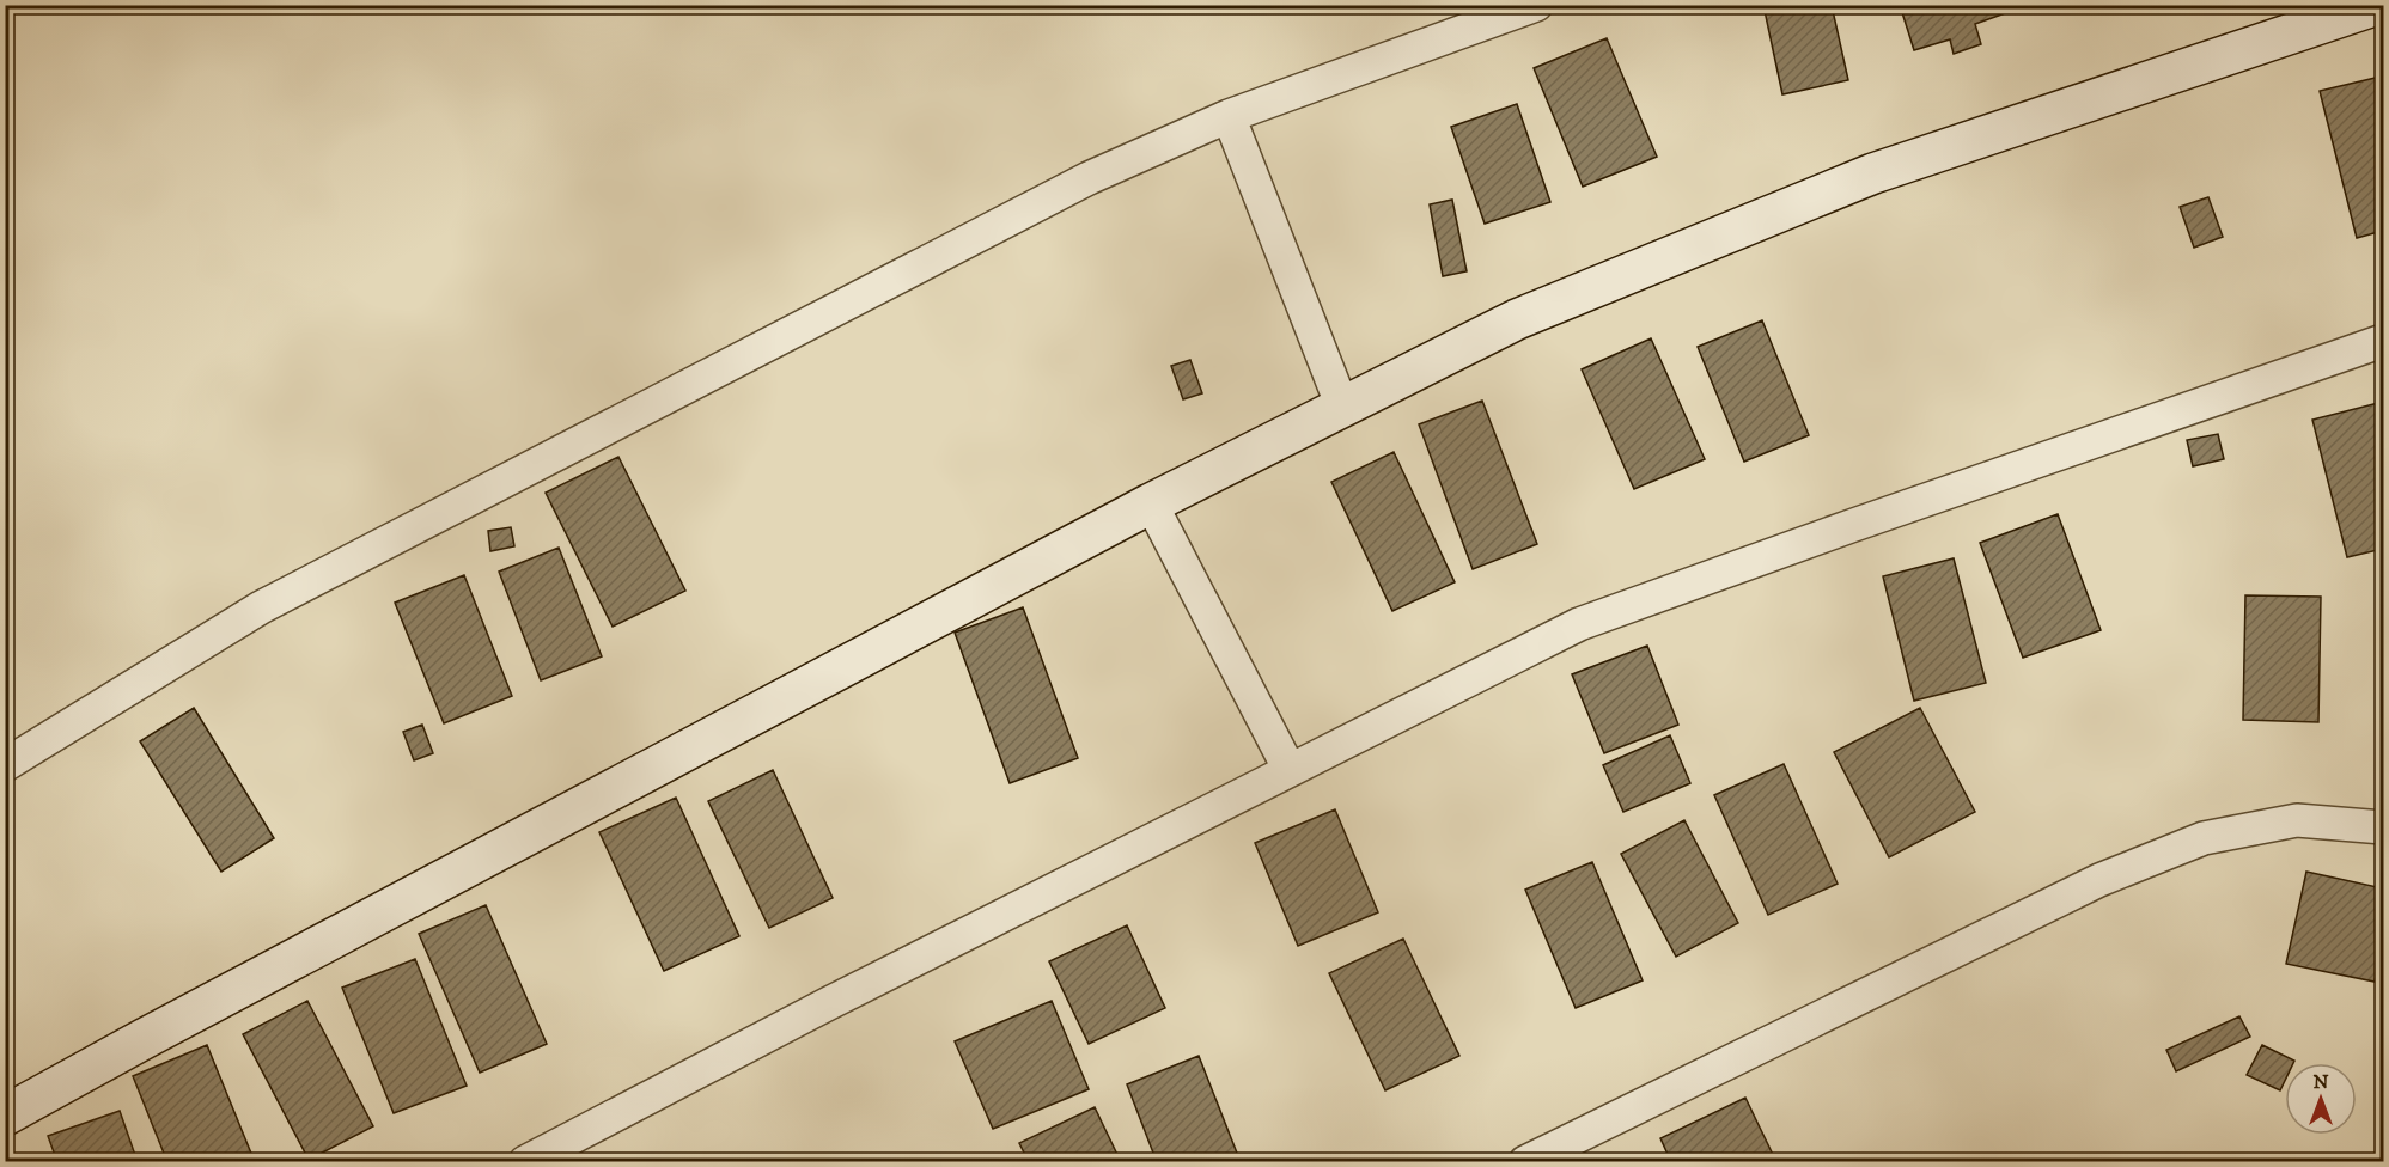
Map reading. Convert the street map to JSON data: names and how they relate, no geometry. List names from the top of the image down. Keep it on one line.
{"north":"top"}
